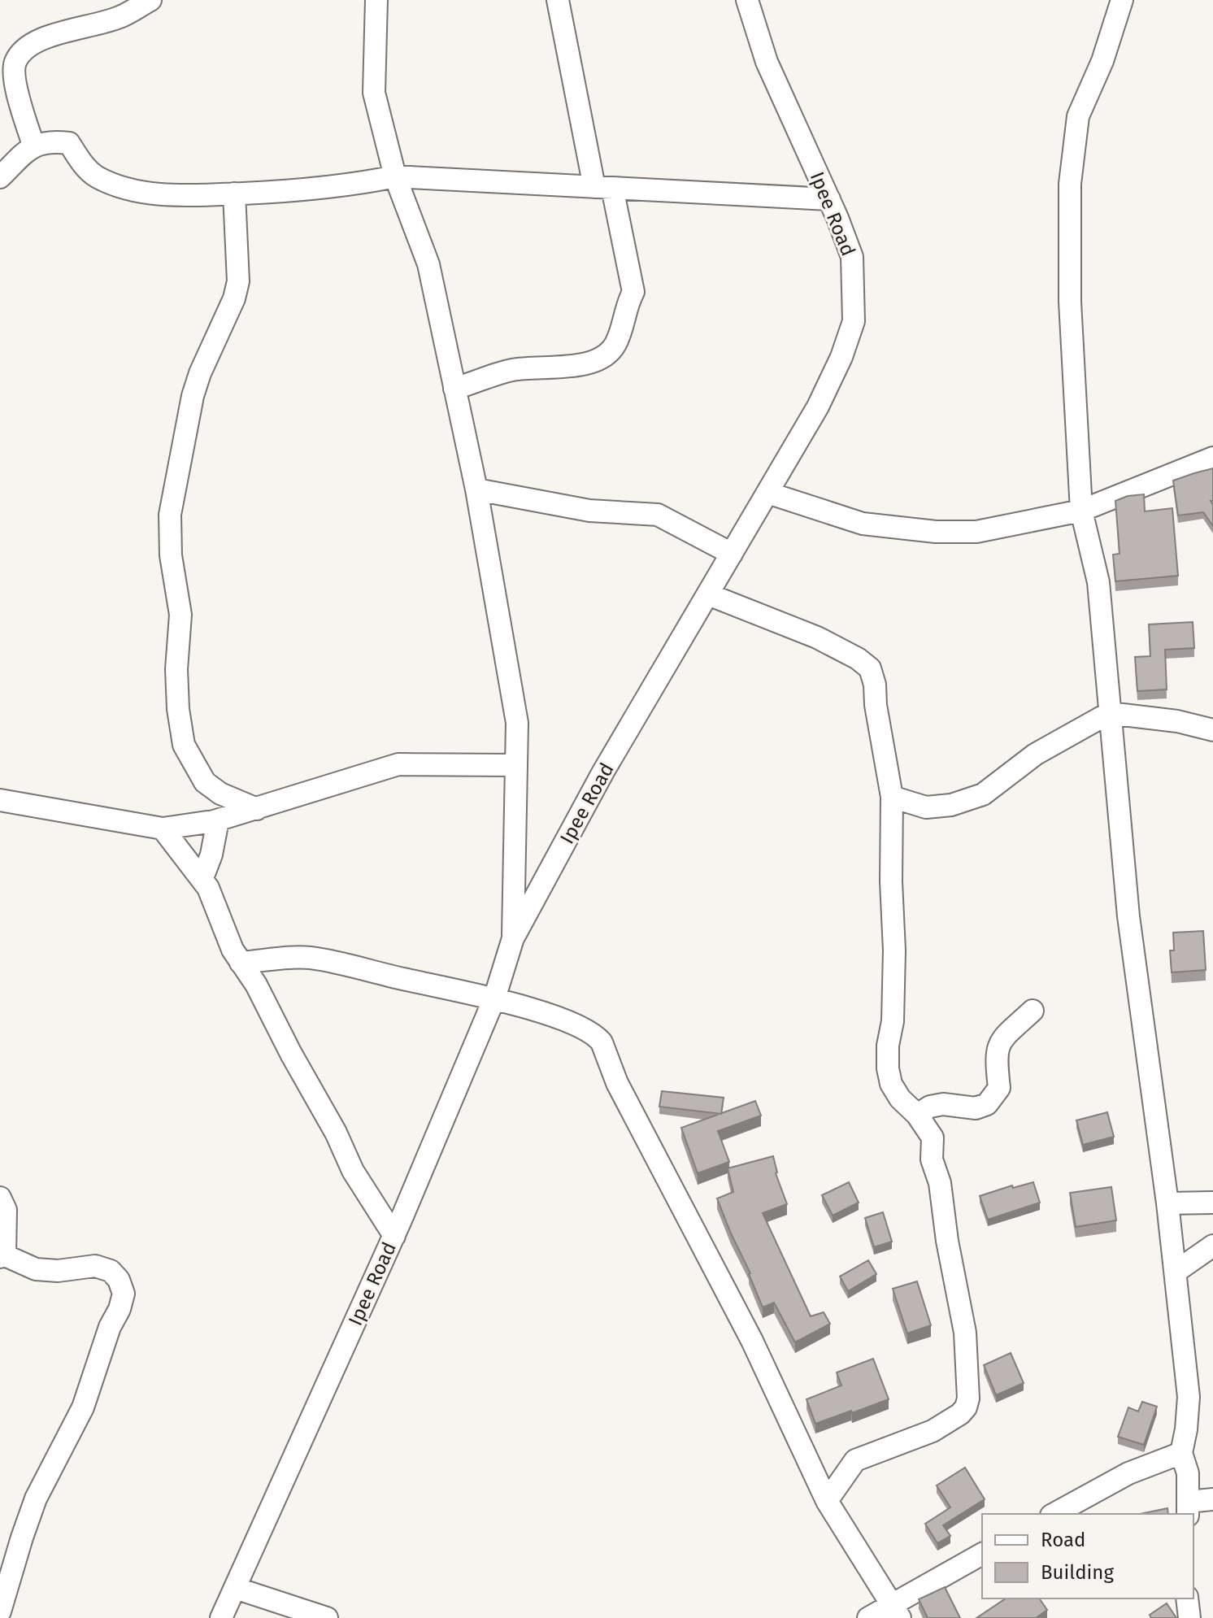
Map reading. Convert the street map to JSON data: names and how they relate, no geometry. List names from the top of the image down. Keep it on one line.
{"streets":{"street":["Ipee Road"]},"legend":["Road","Building"]}
